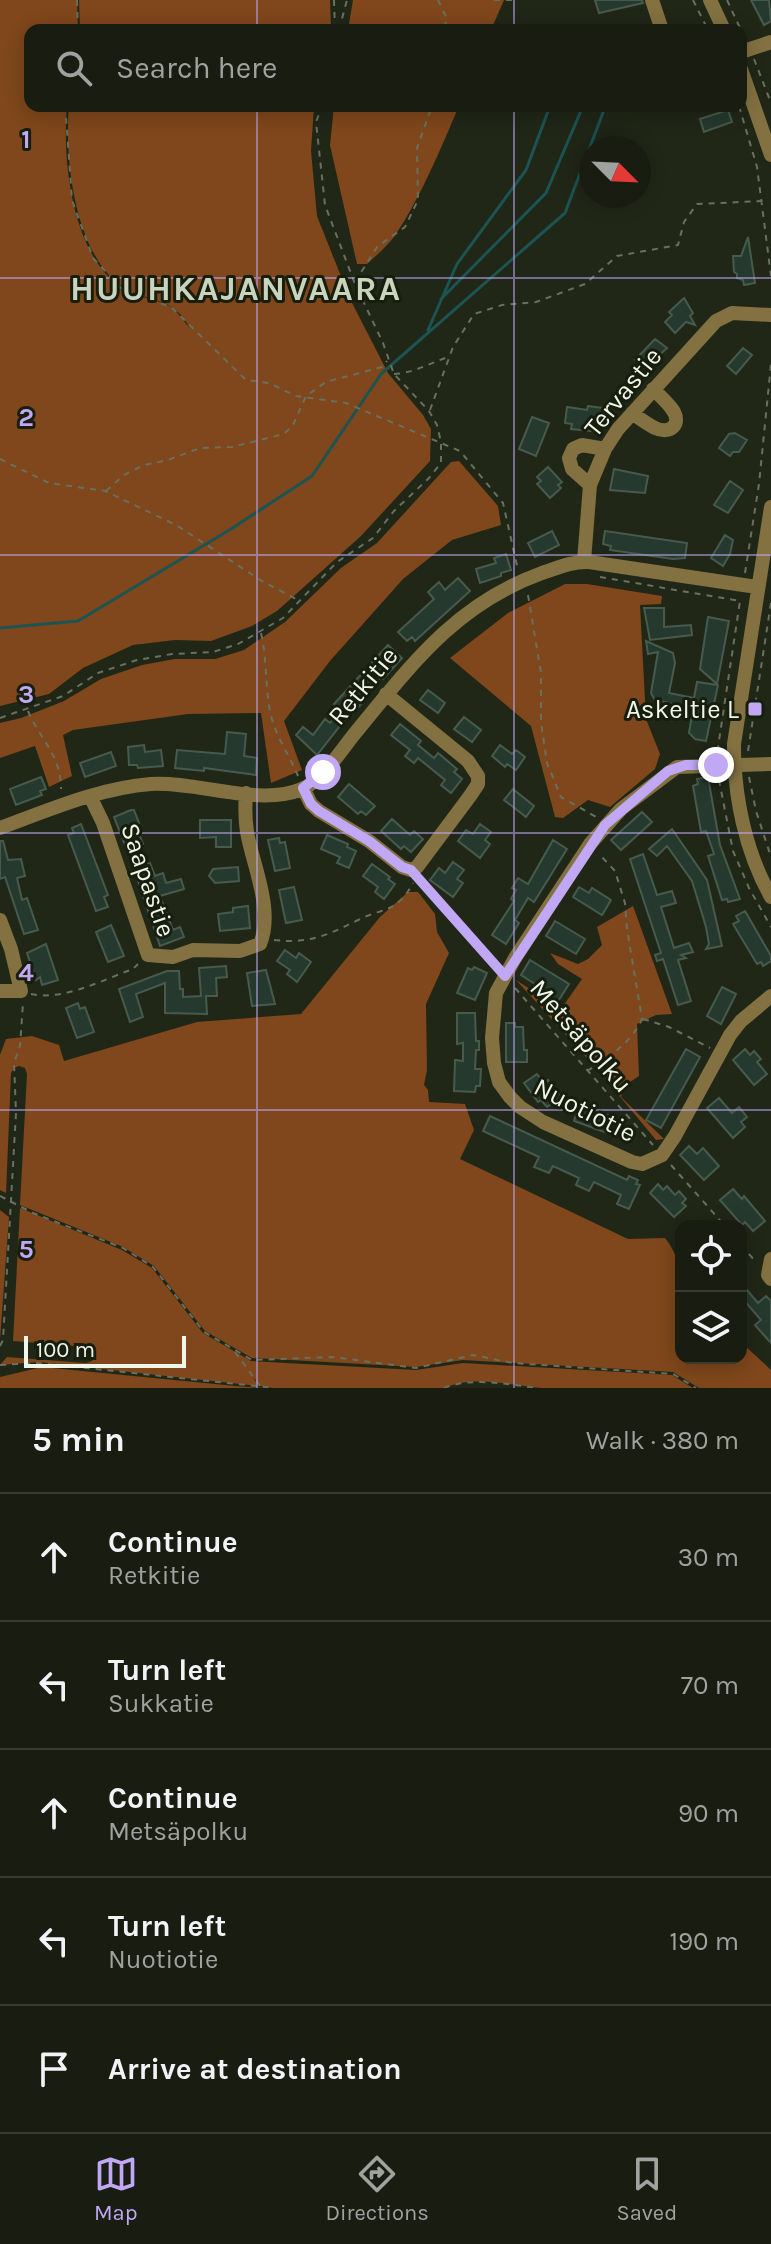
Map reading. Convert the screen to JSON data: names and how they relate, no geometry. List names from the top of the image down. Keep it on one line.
{"streets":{"street":["Tervastie","Retkitie","Saapastie","Nuotiotie"],"path":["Metsäpolku"]},"crossings":[["Tervastie","Retkitie"],["Metsäpolku","Nuotiotie"]],"districts":["HUUHKAJANVAARA"],"places":{"transit":["Askeltie L"]},"scale_bar":"100 m","north":"bottom right","page":{"search":"Search here","scale":"100 m","heading":["5 min","Walk · 380 m"],"list":[["Continue","Retkitie","30 m"],["Turn left","Sukkatie","70 m"],["Continue","Metsäpolku","90 m"],["Turn left","Nuotiotie","190 m"],"Arrive at destination"],"nav":["Map","Directions","Saved"]},"grid":{"rows":["1","2","3","4","5"]}}
